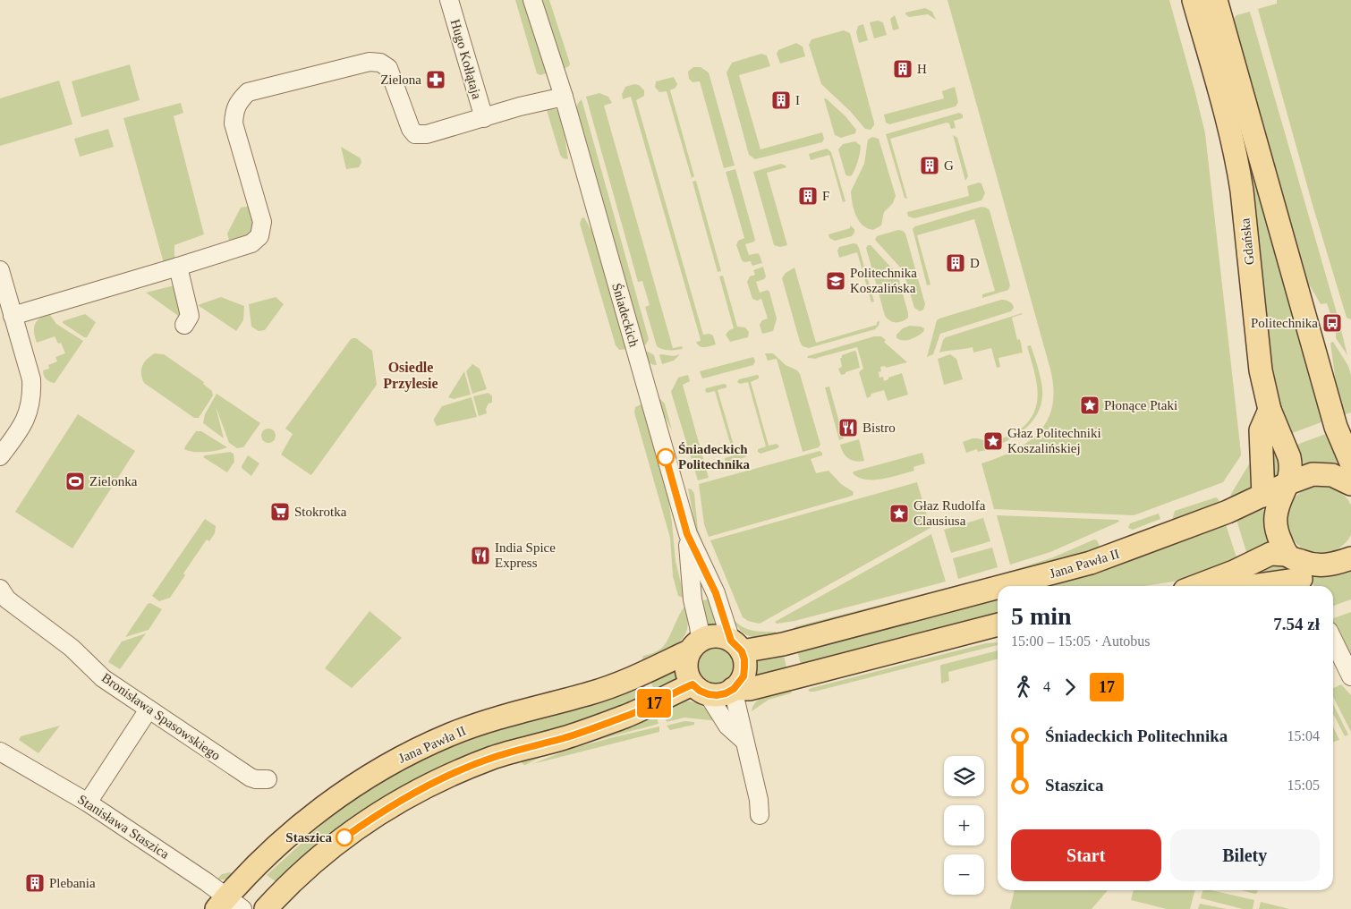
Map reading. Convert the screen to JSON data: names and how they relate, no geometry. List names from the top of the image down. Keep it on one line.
{"streets":{"main road":["Gdańska","Jana Pawła II"],"street":["Hugo Kołłątaja","Śniadeckich","Bronisława Spasowskiego","Stanisława Staszica"]},"crossings":[["Gdańska","Jana Pawła II"],["Śniadeckich","Jana Pawła II"],["Jana Pawła II","Stanisława Staszica"]],"districts":["Osiedle Przylesie"],"places":{"building":["H","I","G","F","D","Plebania"],"pharmacy":["Zielona"],"school or university":["Politechnika Koszalińska"],"bus stop":["Politechnika"],"place":["Płonące Ptaki","Głaz Politechniki Koszalińskiej","Głaz Rudolfa Clausiusa"],"restaurant":["Bistro","India Spice Express"],"other":["Śniadeckich Politechnika","Staszica"],"sports":["Zielonka"],"supermarket":["Stokrotka"]},"lines":["bus line 17"],"page":{"on_map":"17","heading":["5 min","15:00 – 15:05 · Autobus","7.54 zł"],"legs":["4","17"],"list":[{"name":"Śniadeckich Politechnika","value":"15:04"},{"name":"Staszica","value":"15:05"}],"map_buttons":["+","−"],"buttons":["Start","Bilety"]}}
